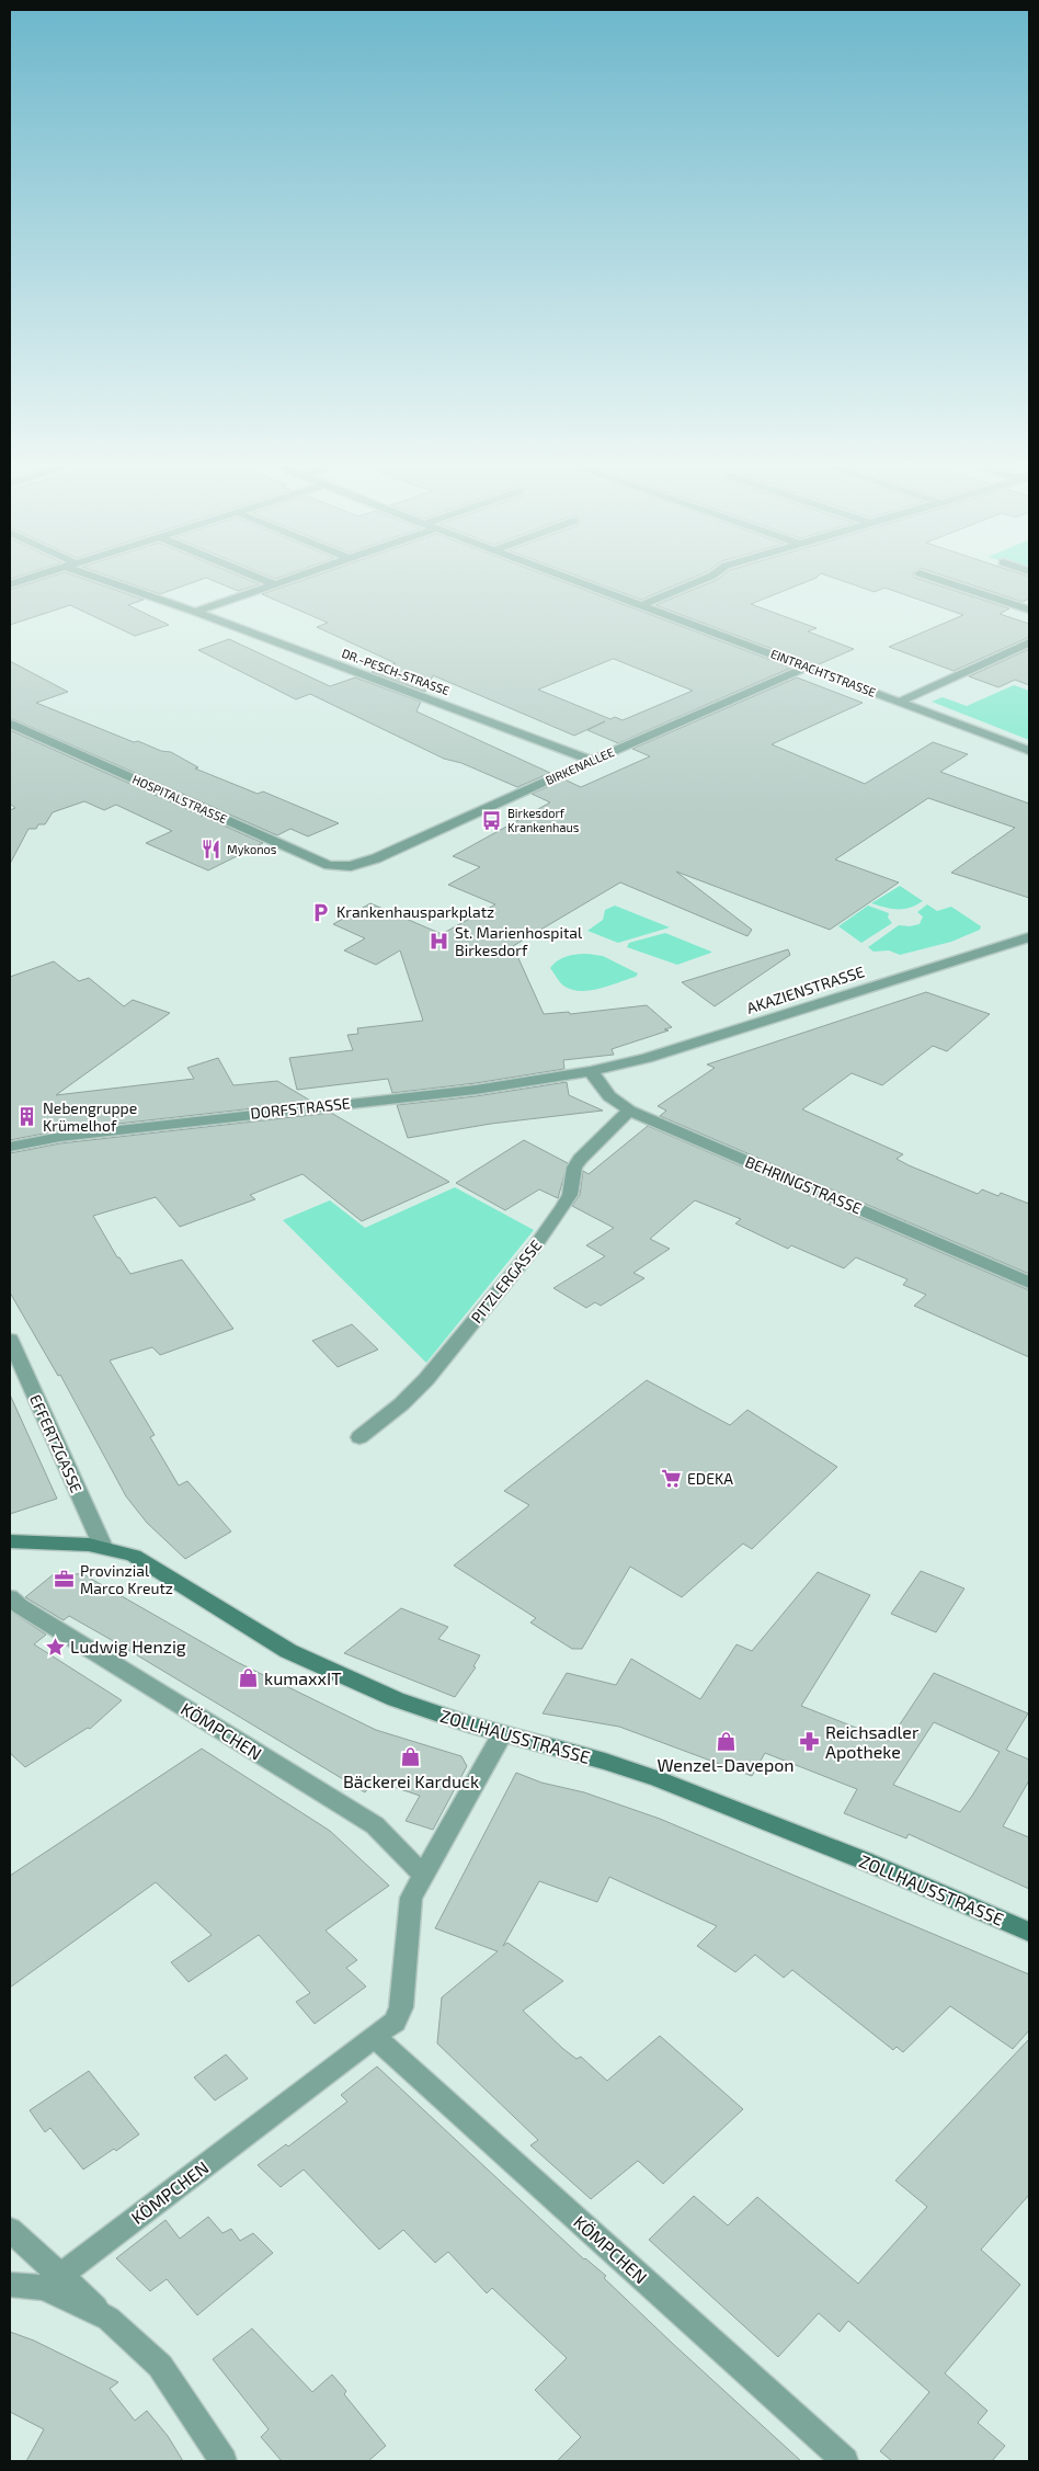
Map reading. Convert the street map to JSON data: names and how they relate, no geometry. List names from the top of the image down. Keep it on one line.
{"streets":{"street":["DR.-PESCH-STRASSE","EINTRACHTSTRASSE","BIRKENALLEE","HOSPITALSTRASSE","AKAZIENSTRASSE","DORFSTRASSE","BEHRINGSTRASSE","PITZLERGASSE","EFFERTZGASSE","KÖMPCHEN","ZOLLHAUSSTRASSE"]},"crossings":[["DR.-PESCH-STRASSE","BIRKENALLEE"],["EINTRACHTSTRASSE","BIRKENALLEE"],["BIRKENALLEE","HOSPITALSTRASSE"],["AKAZIENSTRASSE","DORFSTRASSE"],["AKAZIENSTRASSE","BEHRINGSTRASSE"],["DORFSTRASSE","BEHRINGSTRASSE"],["BEHRINGSTRASSE","PITZLERGASSE"],["EFFERTZGASSE","ZOLLHAUSSTRASSE"],["KÖMPCHEN","ZOLLHAUSSTRASSE"]],"places":{"bus stop":["Birkesdorf Krankenhaus"],"restaurant":["Mykonos"],"parking":["Krankenhausparkplatz"],"hospital":["St. Marienhospital Birkesdorf"],"building":["Nebengruppe Krümelhof"],"supermarket":["EDEKA"],"office":["Provinzial Marco Kreutz"],"place":["Ludwig Henzig"],"shop":["kumaxxIT","Wenzel-Davepon","Bäckerei Karduck"],"pharmacy":["Reichsadler Apotheke"]}}
